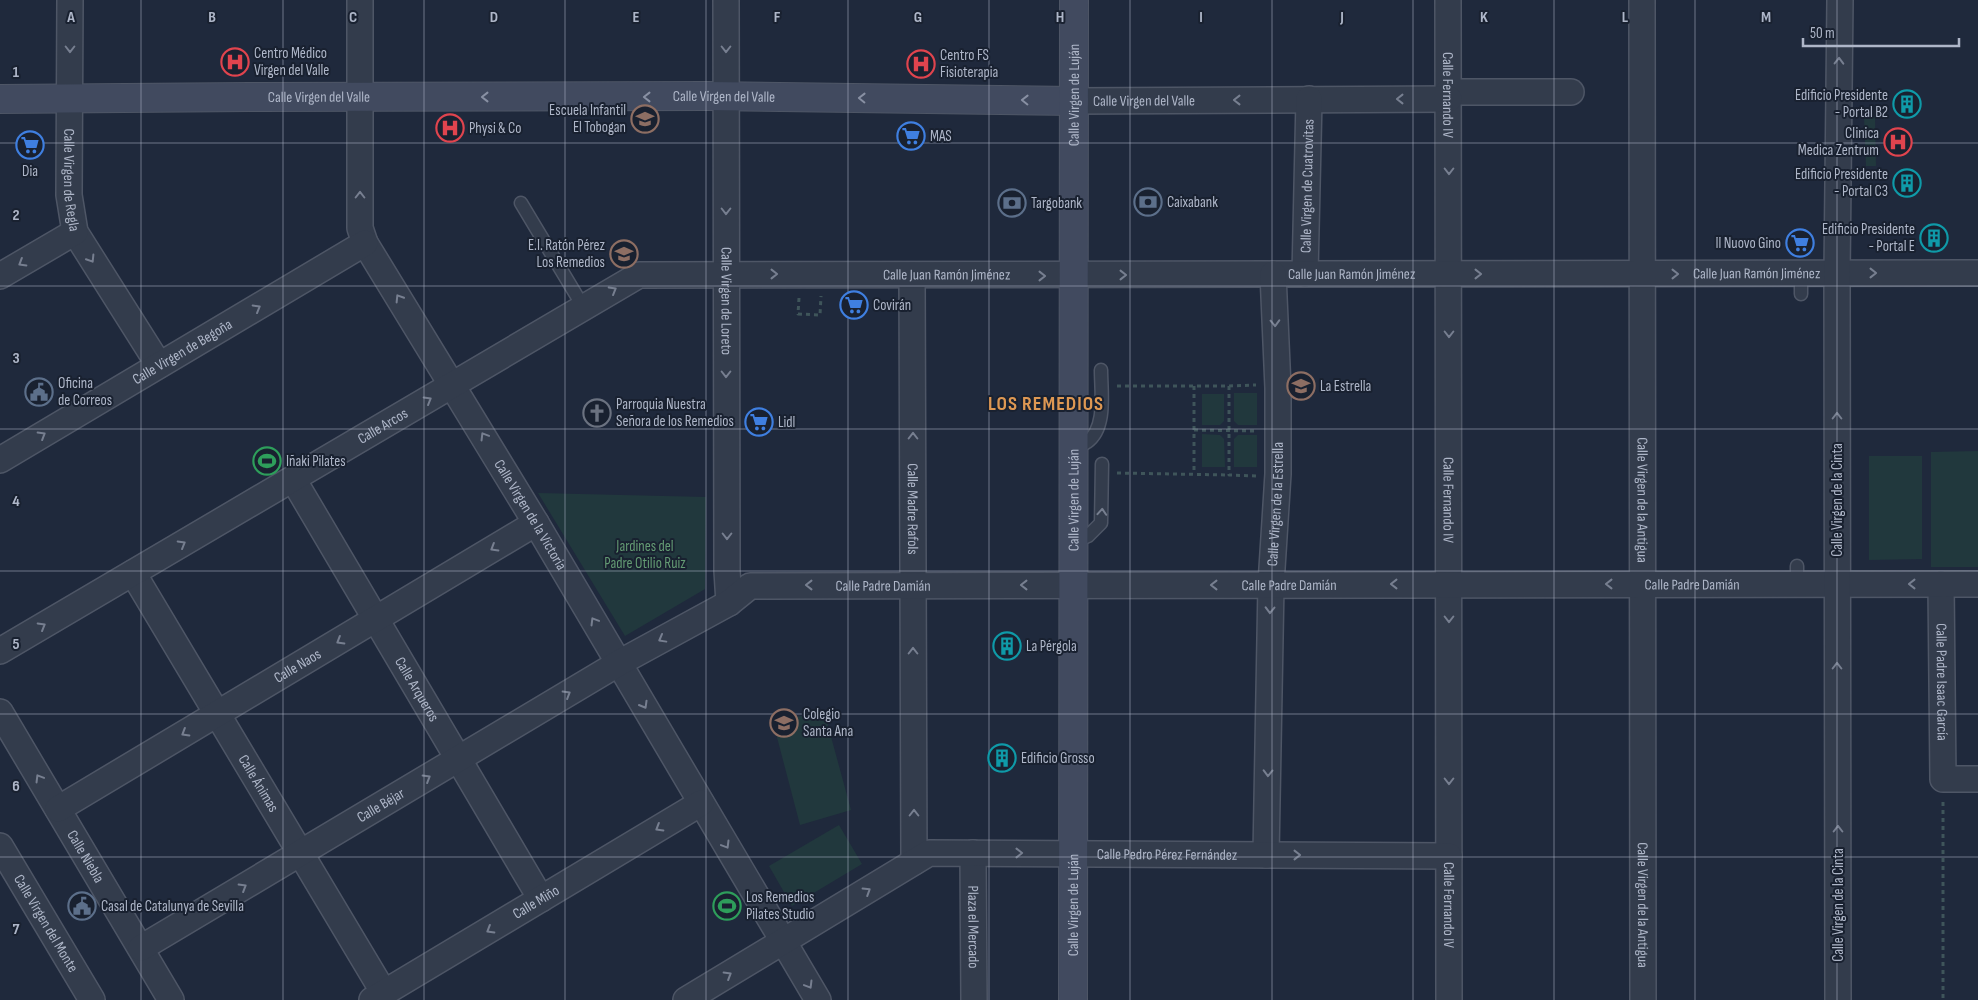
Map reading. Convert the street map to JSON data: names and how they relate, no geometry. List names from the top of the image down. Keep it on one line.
{"streets":{"street":["Calle Virgen de Luján","Calle Fernando IV","Calle Virgen del Valle","Calle Virgen de Regla","Calle Virgen de Cuatrovitas","Calle Juan Ramón Jiménez","Calle Virgen de Loreto","Calle Virgen de Begoña","Calle Arcos","Calle Virgen de la Antigua","Calle Virgen de la Cinta","Calle Virgen de la Estrella","Calle Madre Rafols","Calle Virgen de la Victoria","Calle Padre Damián","Calle Naos","Calle Padre Isaac García","Calle Arqueros","Calle Ánimas","Calle Béjar","Calle Pedro Pérez Fernández","Calle Niebla","Calle Miño","Calle Virgen del Monte","Plaza el Mercado"]},"crossings":[["Calle Virgen de Luján","Calle Virgen del Valle"],["Calle Virgen de Luján","Calle Juan Ramón Jiménez"],["Calle Virgen de Luján","Calle Padre Damián"],["Calle Virgen de Luján","Calle Pedro Pérez Fernández"],["Calle Fernando IV","Calle Virgen del Valle"],["Calle Fernando IV","Calle Juan Ramón Jiménez"],["Calle Fernando IV","Calle Padre Damián"],["Calle Fernando IV","Calle Pedro Pérez Fernández"],["Calle Virgen del Valle","Calle Virgen de Regla"],["Calle Virgen del Valle","Calle Virgen de Cuatrovitas"],["Calle Virgen del Valle","Calle Virgen de Loreto"],["Calle Virgen del Valle","Calle Virgen de la Victoria"],["Calle Virgen de Regla","Calle Virgen de Begoña"],["Calle Virgen de Cuatrovitas","Calle Juan Ramón Jiménez"],["Calle Juan Ramón Jiménez","Calle Virgen de Loreto"],["Calle Juan Ramón Jiménez","Calle Arcos"],["Calle Juan Ramón Jiménez","Calle Virgen de la Antigua"],["Calle Juan Ramón Jiménez","Calle Virgen de la Cinta"],["Calle Juan Ramón Jiménez","Calle Virgen de la Estrella"],["Calle Juan Ramón Jiménez","Calle Madre Rafols"],["Calle Virgen de Loreto","Calle Arcos"],["Calle Virgen de Loreto","Calle Padre Damián"],["Calle Virgen de Begoña","Calle Virgen de la Victoria"],["Calle Arcos","Calle Virgen de la Victoria"],["Calle Arcos","Calle Arqueros"],["Calle Arcos","Calle Ánimas"],["Calle Virgen de la Antigua","Calle Padre Damián"],["Calle Virgen de la Cinta","Calle Padre Damián"],["Calle Virgen de la Estrella","Calle Padre Damián"],["Calle Virgen de la Estrella","Calle Pedro Pérez Fernández"],["Calle Madre Rafols","Calle Padre Damián"],["Calle Madre Rafols","Calle Pedro Pérez Fernández"],["Calle Virgen de la Victoria","Calle Padre Damián"],["Calle Virgen de la Victoria","Calle Naos"],["Calle Virgen de la Victoria","Calle Béjar"],["Calle Virgen de la Victoria","Calle Pedro Pérez Fernández"],["Calle Virgen de la Victoria","Calle Miño"],["Calle Padre Damián","Calle Padre Isaac García"],["Calle Padre Damián","Calle Béjar"],["Calle Naos","Calle Arqueros"],["Calle Naos","Calle Ánimas"],["Calle Naos","Calle Niebla"],["Calle Arqueros","Calle Béjar"],["Calle Arqueros","Calle Miño"],["Calle Ánimas","Calle Béjar"],["Calle Ánimas","Calle Miño"],["Calle Béjar","Calle Niebla"],["Calle Pedro Pérez Fernández","Plaza el Mercado"]],"one_way":["Calle Fernando IV","Calle Virgen del Valle","Calle Virgen de Regla","Calle Juan Ramón Jiménez","Calle Virgen de Loreto","Calle Virgen de Begoña","Calle Arcos","Calle Virgen de la Cinta","Calle Virgen de la Estrella","Calle Madre Rafols","Calle Padre Damián","Calle Naos","Calle Béjar","Calle Pedro Pérez Fernández","Calle Miño"],"districts":["LOS REMEDIOS"],"parks":["Jardines del Padre Otilio Ruiz"],"places":{"hospital":["Centro Médico Virgen del Valle","Centro FS Fisioterapia","Physi & Co","Clinica Medica Zentrum"],"building":["Edificio Presidente - Portal B2","Edificio Presidente - Portal C3","Edificio Presidente - Portal E","La Pérgola","Edificio Grosso"],"school or university":["Escuela Infantil El Tobogan","E.I. Ratón Pérez Los Remedios","La Estrella","Colegio Santa Ana"],"supermarket":["MAS","Dia","Il Nuovo Gino","Covirán","Lidl"],"bank":["Caixabank","Targobank"],"public building":["Oficina de Correos","Casal de Catalunya de Sevilla"],"church":["Parroquia Nuestra Señora de los Remedios"],"sports":["Iñaki Pilates","Los Remedios Pilates Studio"]},"scale_bar":"50 m","grid":{"columns":["A","B","C","D","E","F","G","H","I","J","K","L","M"],"rows":["1","2","3","4","5","6","7"]}}
